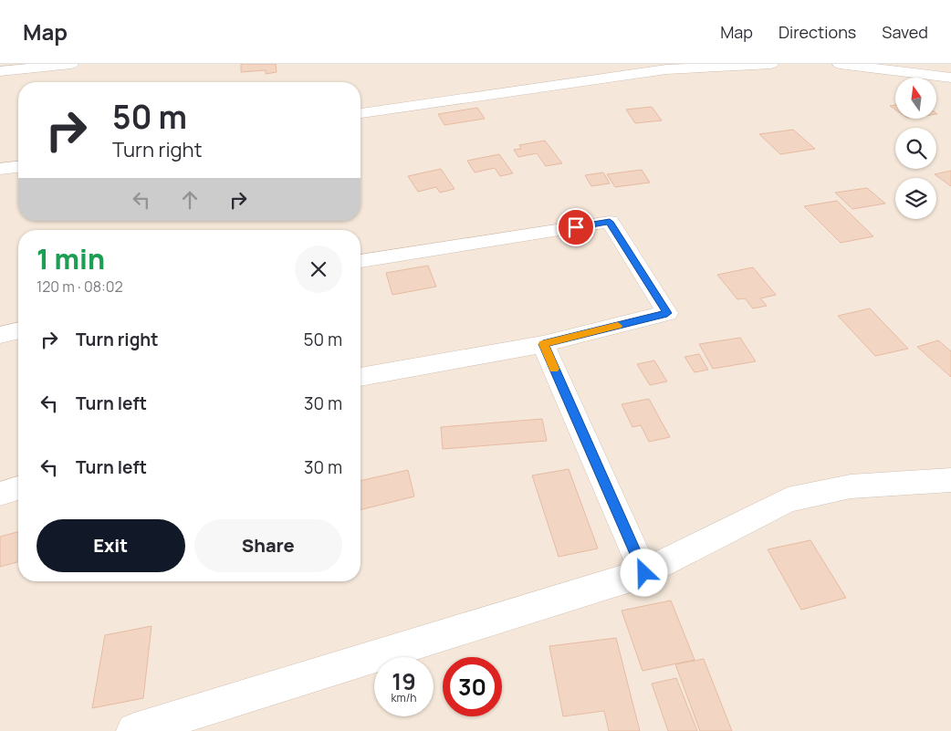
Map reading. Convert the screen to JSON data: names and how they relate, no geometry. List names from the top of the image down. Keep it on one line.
{"north":"top","page":{"header":"Map","nav":["Map","Directions","Saved"],"turn":["50 m","Turn right"],"heading":["1 min","120 m · 08:02"],"list":[{"name":"Turn right","value":"50 m"},{"name":"Turn left","value":"30 m"},{"name":"Turn left","value":"30 m"}],"buttons":["Exit","Share"],"speed":"19 km/h","limit":"30"}}
